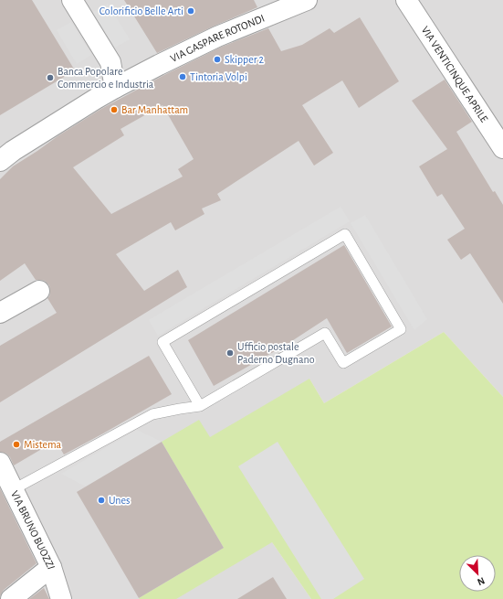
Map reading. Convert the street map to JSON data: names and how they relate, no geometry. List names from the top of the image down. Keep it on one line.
{"streets":{"street":["VIA GASPARE ROTONDI","VIA VENTICINQUE APRILE","VIA BRUNO BUOZZI"]},"places":["Colorificio Belle Arti","Skipper 2","Tintoria Volpi","Banca Popolare Commercio e Industria","Bar Manhattam","Ufficio postale Paderno Dugnano","Mistema","Unes"],"north":"bottom right"}
